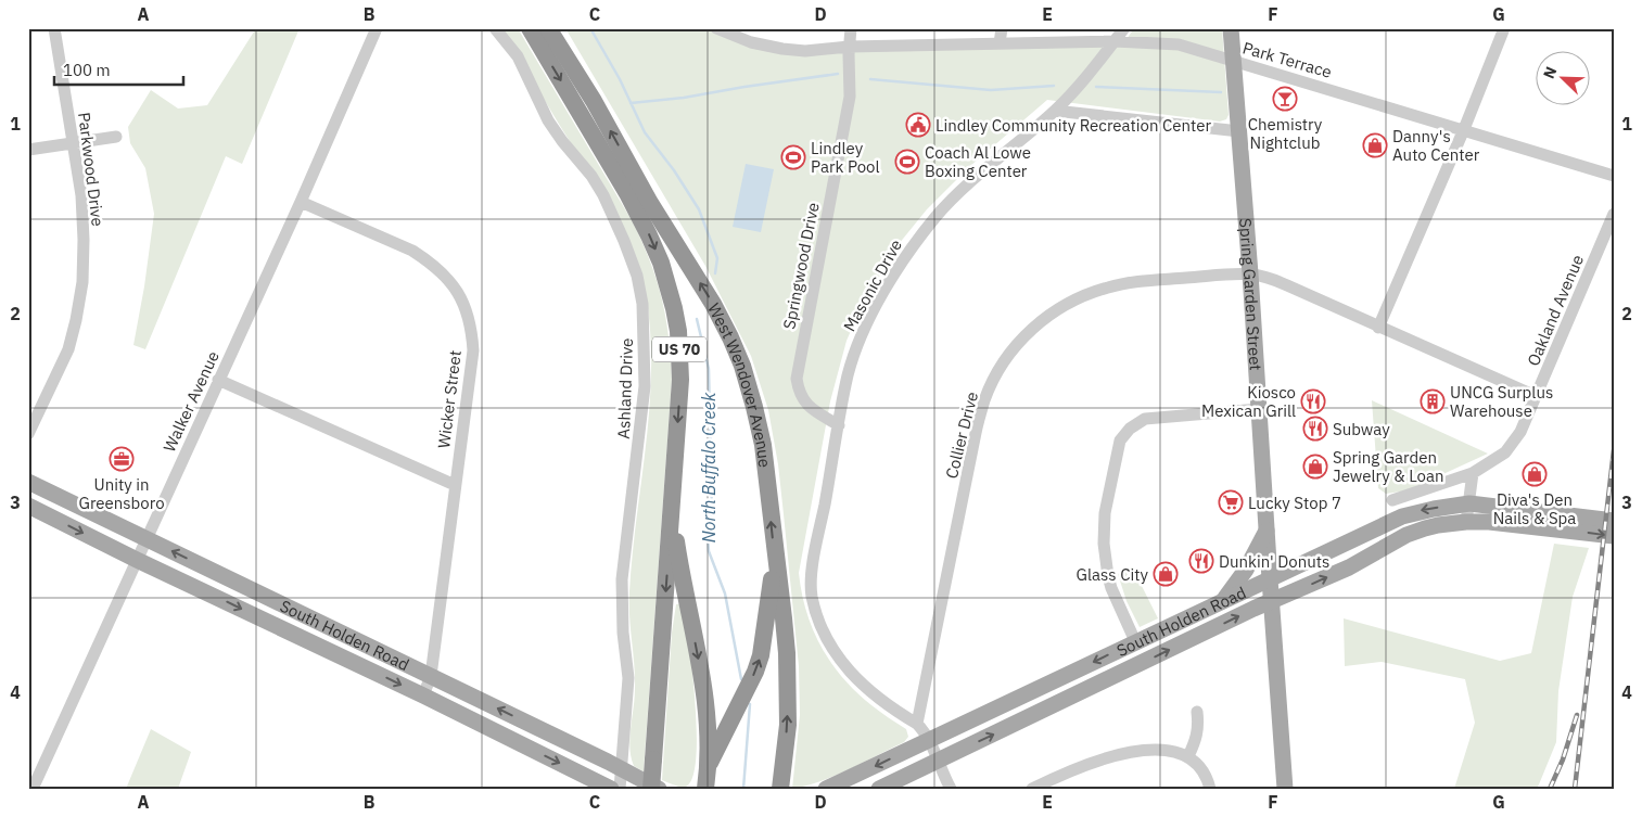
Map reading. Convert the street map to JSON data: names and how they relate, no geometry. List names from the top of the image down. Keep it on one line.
{"streets":{"highway":["US 70","West Wendover Avenue"],"main road":["Spring Garden Street","South Holden Road"],"street":["Park Terrace","Parkwood Drive","Springwood Drive","Masonic Drive","Oakland Avenue","Ashland Drive","Wicker Street","Walker Avenue","Collier Drive"]},"crossings":[["Park Terrace","Springwood Drive"],["Park Terrace","Masonic Drive"],["Park Terrace","Spring Garden Street"],["Springwood Drive","Masonic Drive"],["Masonic Drive","Collier Drive"],["Masonic Drive","South Holden Road"],["Spring Garden Street","Collier Drive"],["Spring Garden Street","South Holden Road"],["Oakland Avenue","Collier Drive"],["Ashland Drive","South Holden Road"],["Wicker Street","Walker Avenue"],["Wicker Street","South Holden Road"],["Walker Avenue","South Holden Road"]],"water":["North Buffalo Creek"],"places":{"bar":["Chemistry Nightclub"],"public building":["Lindley Community Recreation Center"],"shop":["Danny's Auto Center","Spring Garden Jewelry & Loan","Diva's Den Nails & Spa","Glass City"],"sports":["Lindley Park Pool","Coach Al Lowe Boxing Center"],"restaurant":["Kiosco Mexican Grill","Subway","Dunkin' Donuts"],"building":["UNCG Surplus Warehouse"],"office":["Unity in Greensboro"],"supermarket":["Lucky Stop 7"]},"scale_bar":"100 m","north":"top left","grid":{"columns":["A","B","C","D","E","F","G"],"rows":["1","2","3","4"]}}
